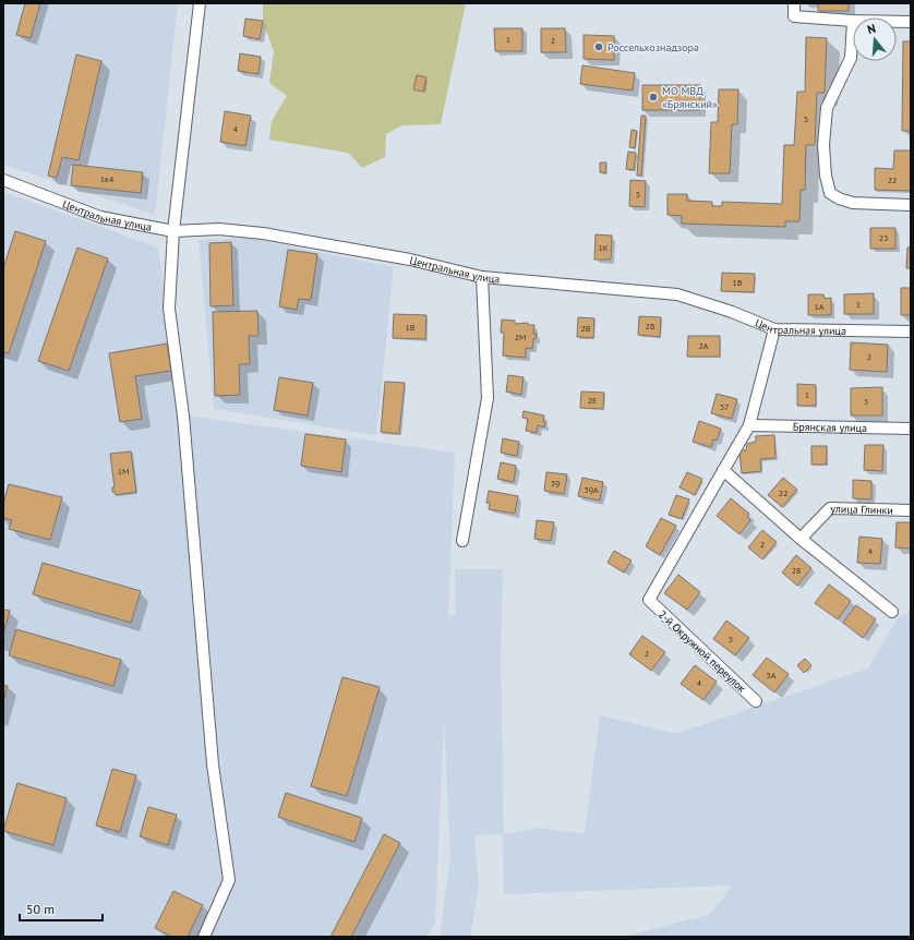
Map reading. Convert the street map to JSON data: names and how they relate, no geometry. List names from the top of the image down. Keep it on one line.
{"streets":{"street":["Центральная улица","Брянская улица","улица Глинки","2-й Окружной переулок"]},"places":["Россельхознадзора","МО МВД «Брянский»"],"house_numbers":["1","2","5","4","1к4","22","5","23","1К","1Б","1","1А","2Б","1В","2В","2М","2А","2","1","2Е","3","37","1М","39","39А","22","2","4","28","5","2","5А","4"],"scale_bar":"50 m","north":"top"}
